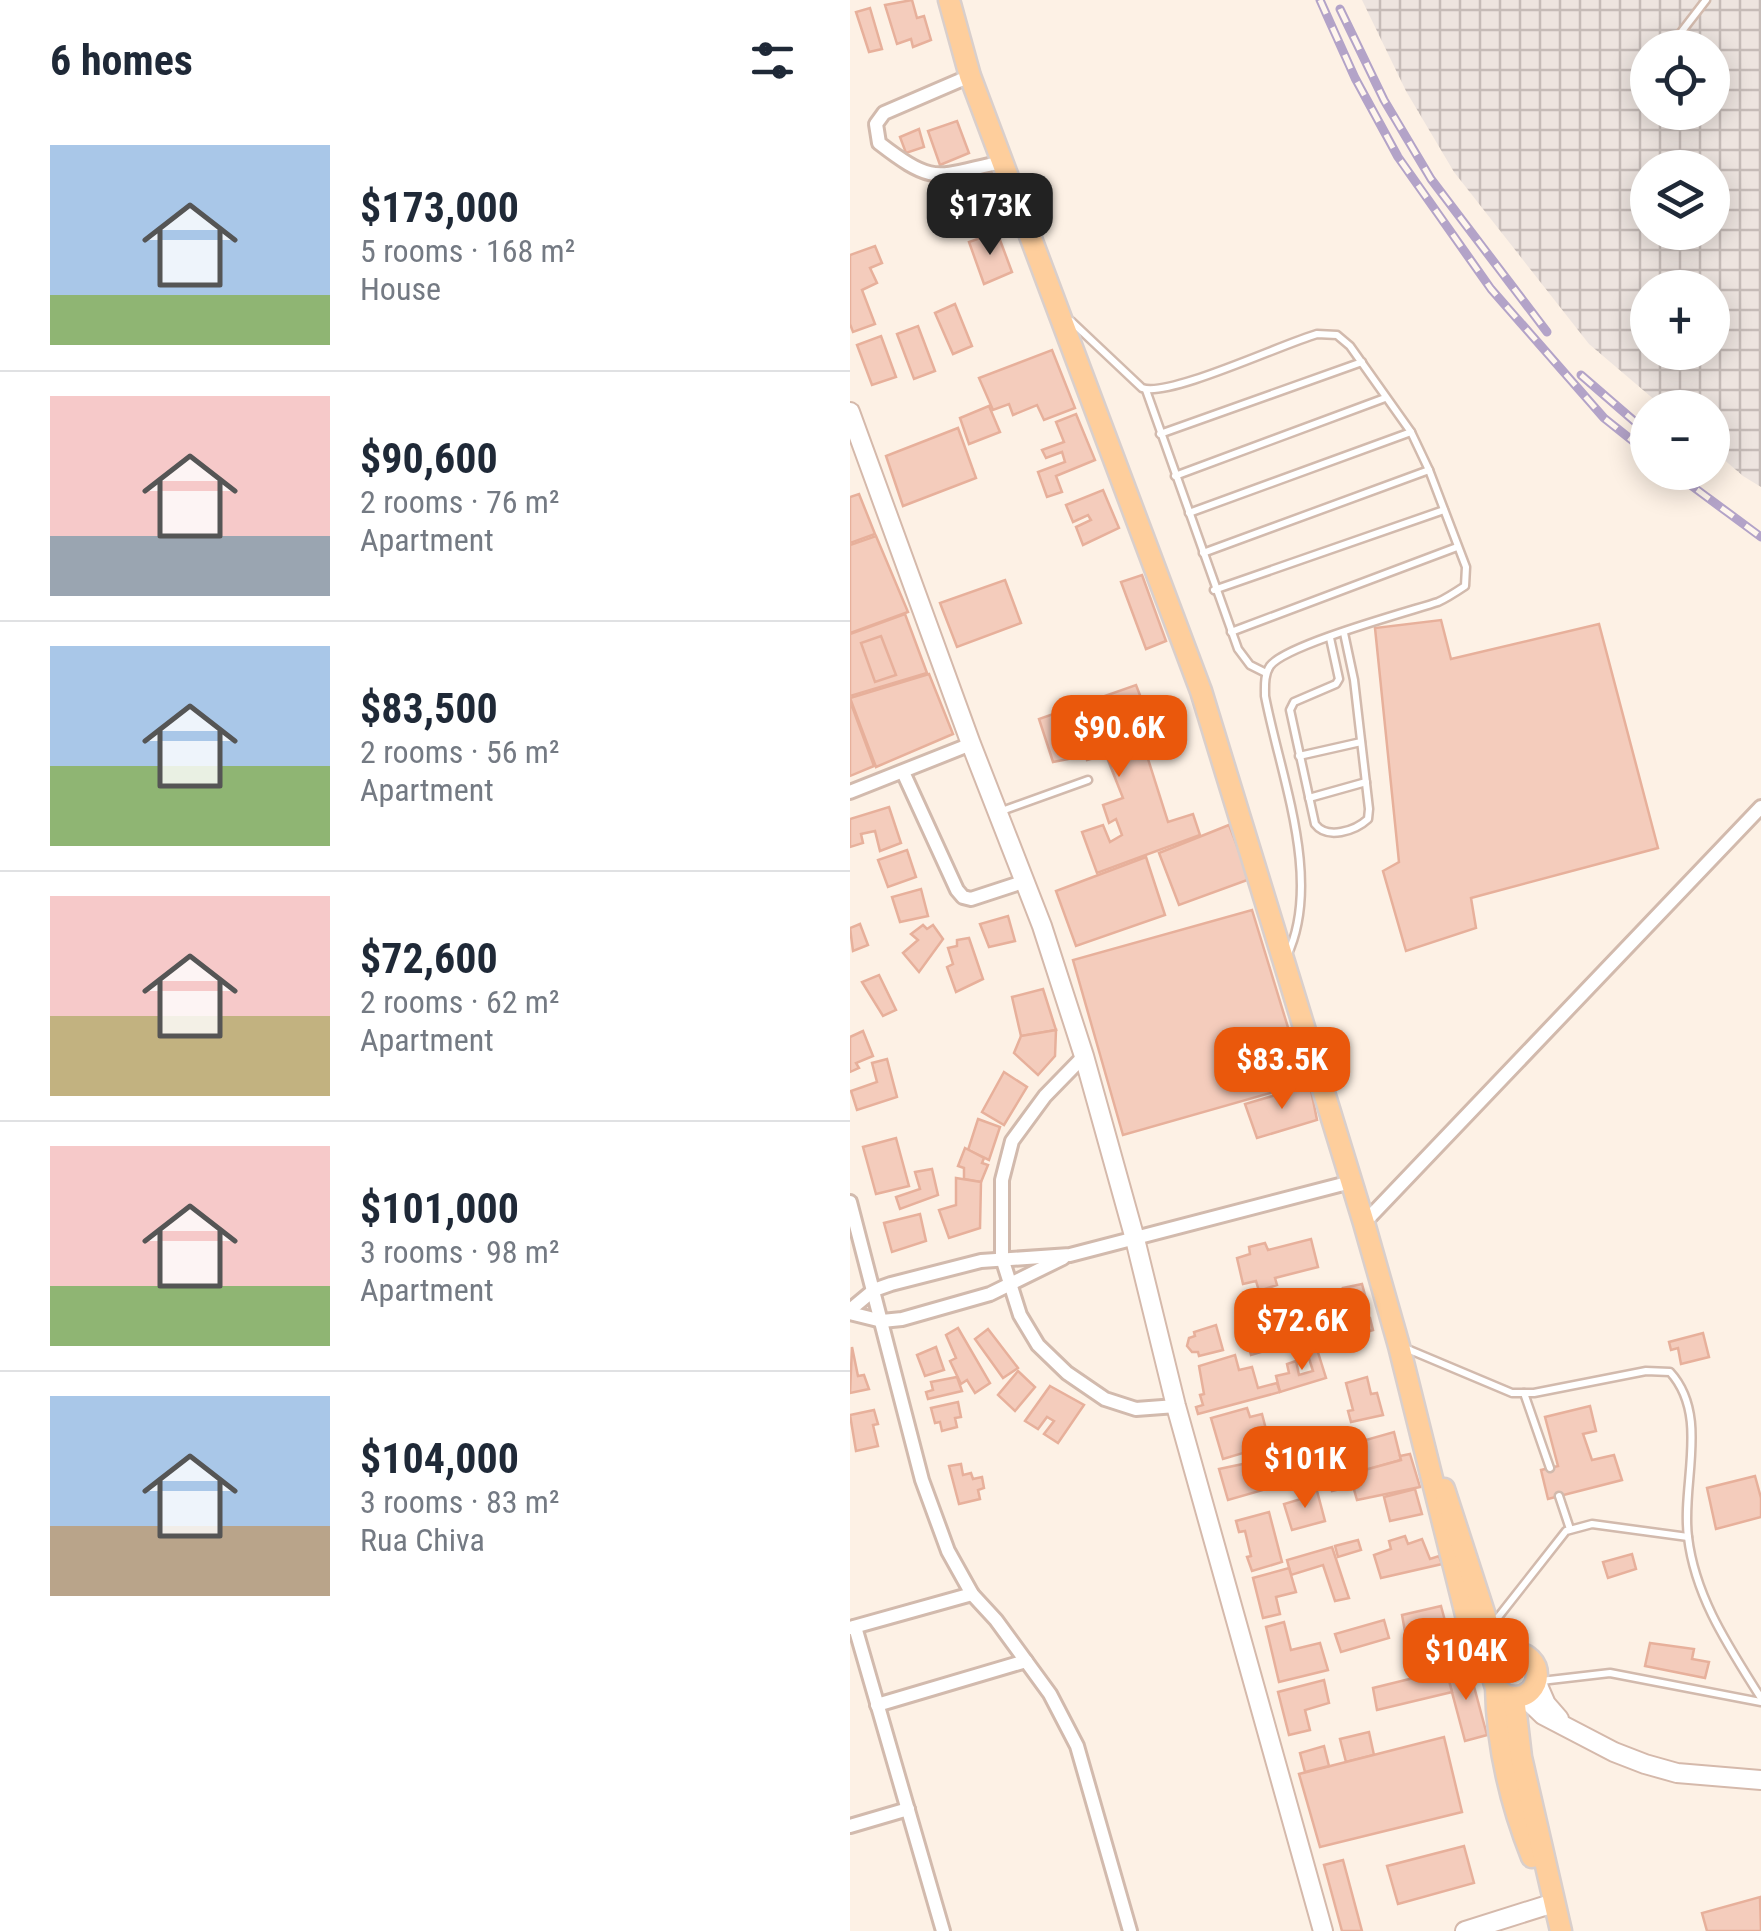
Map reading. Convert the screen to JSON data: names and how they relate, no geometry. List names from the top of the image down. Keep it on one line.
{"page":{"heading":"6 homes","map_buttons":["+","−"],"list":[{"name":"$173,000","note":"5 rooms · 168 m² · House"},{"name":"$90,600","note":"2 rooms · 76 m² · Apartment"},{"name":"$83,500","note":"2 rooms · 56 m² · Apartment"},{"name":"$72,600","note":"2 rooms · 62 m² · Apartment"},{"name":"$101,000","note":"3 rooms · 98 m² · Apartment"},{"name":"$104,000","note":"3 rooms · 83 m² · Rua Chiva"}],"price":["$173K","$90.6K","$83.5K","$72.6K","$101K","$104K"]}}
